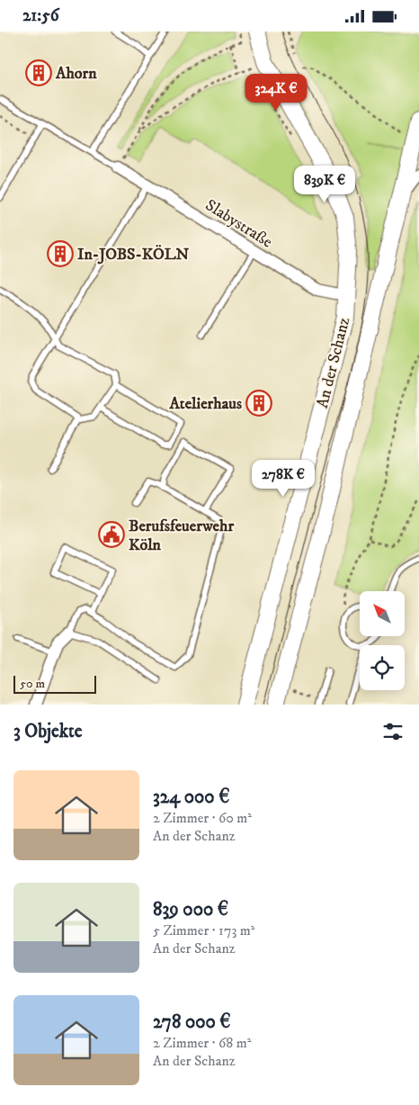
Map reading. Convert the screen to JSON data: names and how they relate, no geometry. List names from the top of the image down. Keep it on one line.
{"streets":{"main road":["An der Schanz"],"street":["Slabystraße"]},"crossings":[["Slabystraße","An der Schanz"]],"places":{"building":["Ahorn","In-JOBS-KÖLN","Atelierhaus"],"public building":["Berufsfeuerwehr Köln"]},"scale_bar":"50 m","north":"top left","page":{"status":"21:56","price":["324K €","839K €","278K €"],"scale":"50 m","heading":"3 Objekte","list":[{"name":"324 000 €","note":"2 Zimmer · 60 m² · An der Schanz"},{"name":"839 000 €","note":"5 Zimmer · 173 m² · An der Schanz"},{"name":"278 000 €","note":"2 Zimmer · 68 m² · An der Schanz"}]}}
